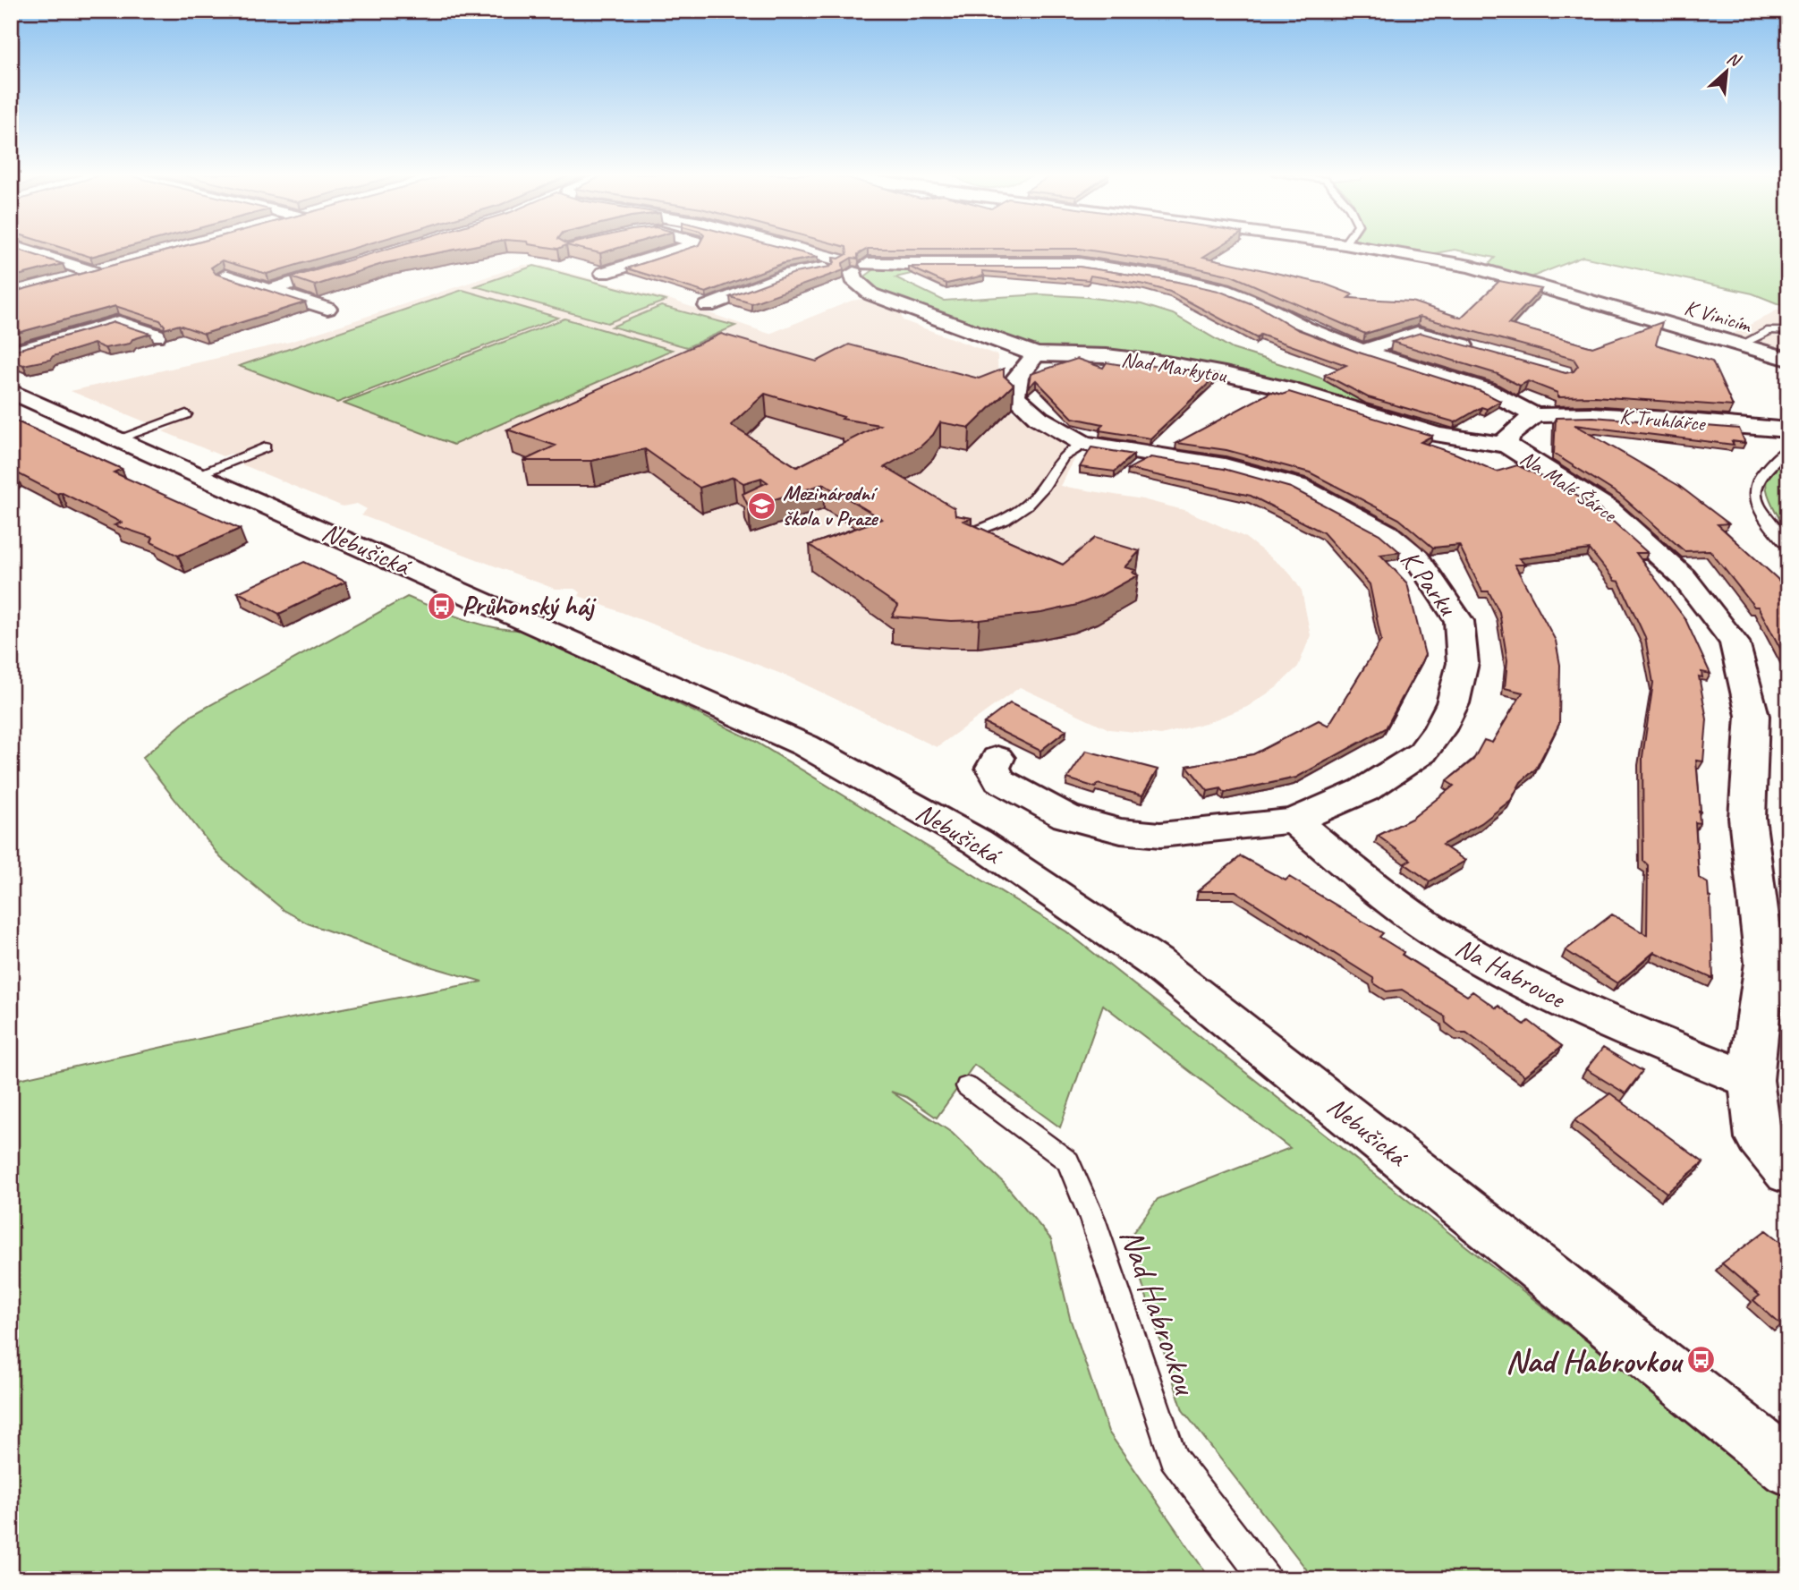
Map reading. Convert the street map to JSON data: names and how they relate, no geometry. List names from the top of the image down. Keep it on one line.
{"streets":{"street":["K Vinicím","Nad Markytou","K Truhlářce","Na Malé Šárce","Nebušická","K Parku","Na Habrovce"],"lane":["Nad Habrovkou"]},"crossings":[["Nad Markytou","Na Malé Šárce"],["Nad Markytou","K Parku"],["K Truhlářce","Na Malé Šárce"],["Na Malé Šárce","Na Habrovce"],["K Parku","Na Habrovce"]],"places":{"school or university":["Mezinárodní škola v Praze"],"bus stop":["Průhonský háj","Nad Habrovkou"]},"north":"top right"}
